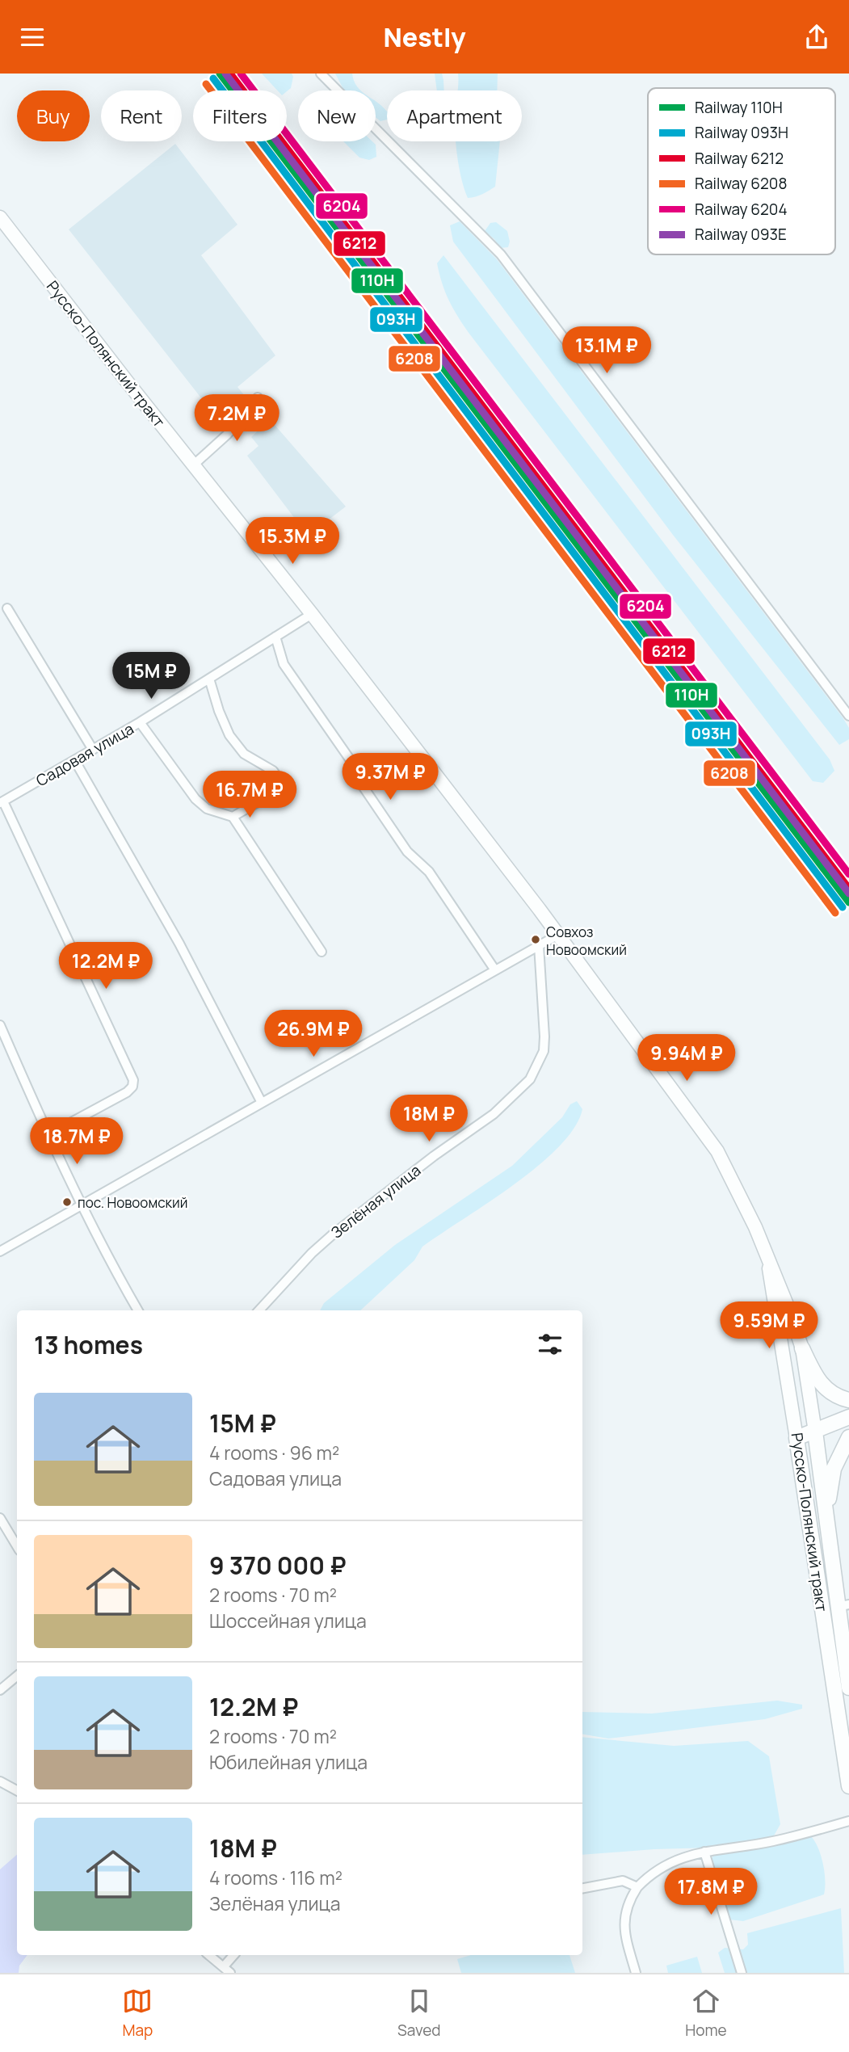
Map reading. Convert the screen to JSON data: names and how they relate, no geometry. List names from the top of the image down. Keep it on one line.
{"streets":{"main road":["Русско-Полянский тракт"],"street":["Садовая улица","Зелёная улица"]},"crossings":[["Русско-Полянский тракт","Садовая улица"]],"places":["Совхоз Новоомский","пос. Новоомский"],"lines":["rail line 110Н","rail line 6212","rail line 6204","rail line 093Е","rail line 093Н","rail line 6208"],"legend":["Railway 110Н","Railway 093Н","Railway 6212","Railway 6208","Railway 6204","Railway 093Е"],"page":{"header":"Nestly","chip":["Buy","Rent","Filters","New","Apartment"],"price":["13.1M ₽","7.2M ₽","15.3M ₽","15M ₽","9.37M ₽","16.7M ₽","12.2M ₽","26.9M ₽","9.94M ₽","18M ₽","18.7M ₽","9.59M ₽","17.8M ₽"],"heading":"13 homes","list":[{"name":"15M ₽","note":"4 rooms · 96 m² · Садовая улица"},{"name":"9 370 000 ₽","note":"2 rooms · 70 m² · Шоссейная улица"},{"name":"12.2M ₽","note":"2 rooms · 70 m² · Юбилейная улица"},{"name":"18M ₽","note":"4 rooms · 116 m² · Зелёная улица"}],"tabs":["Map","Saved","Home"]}}
